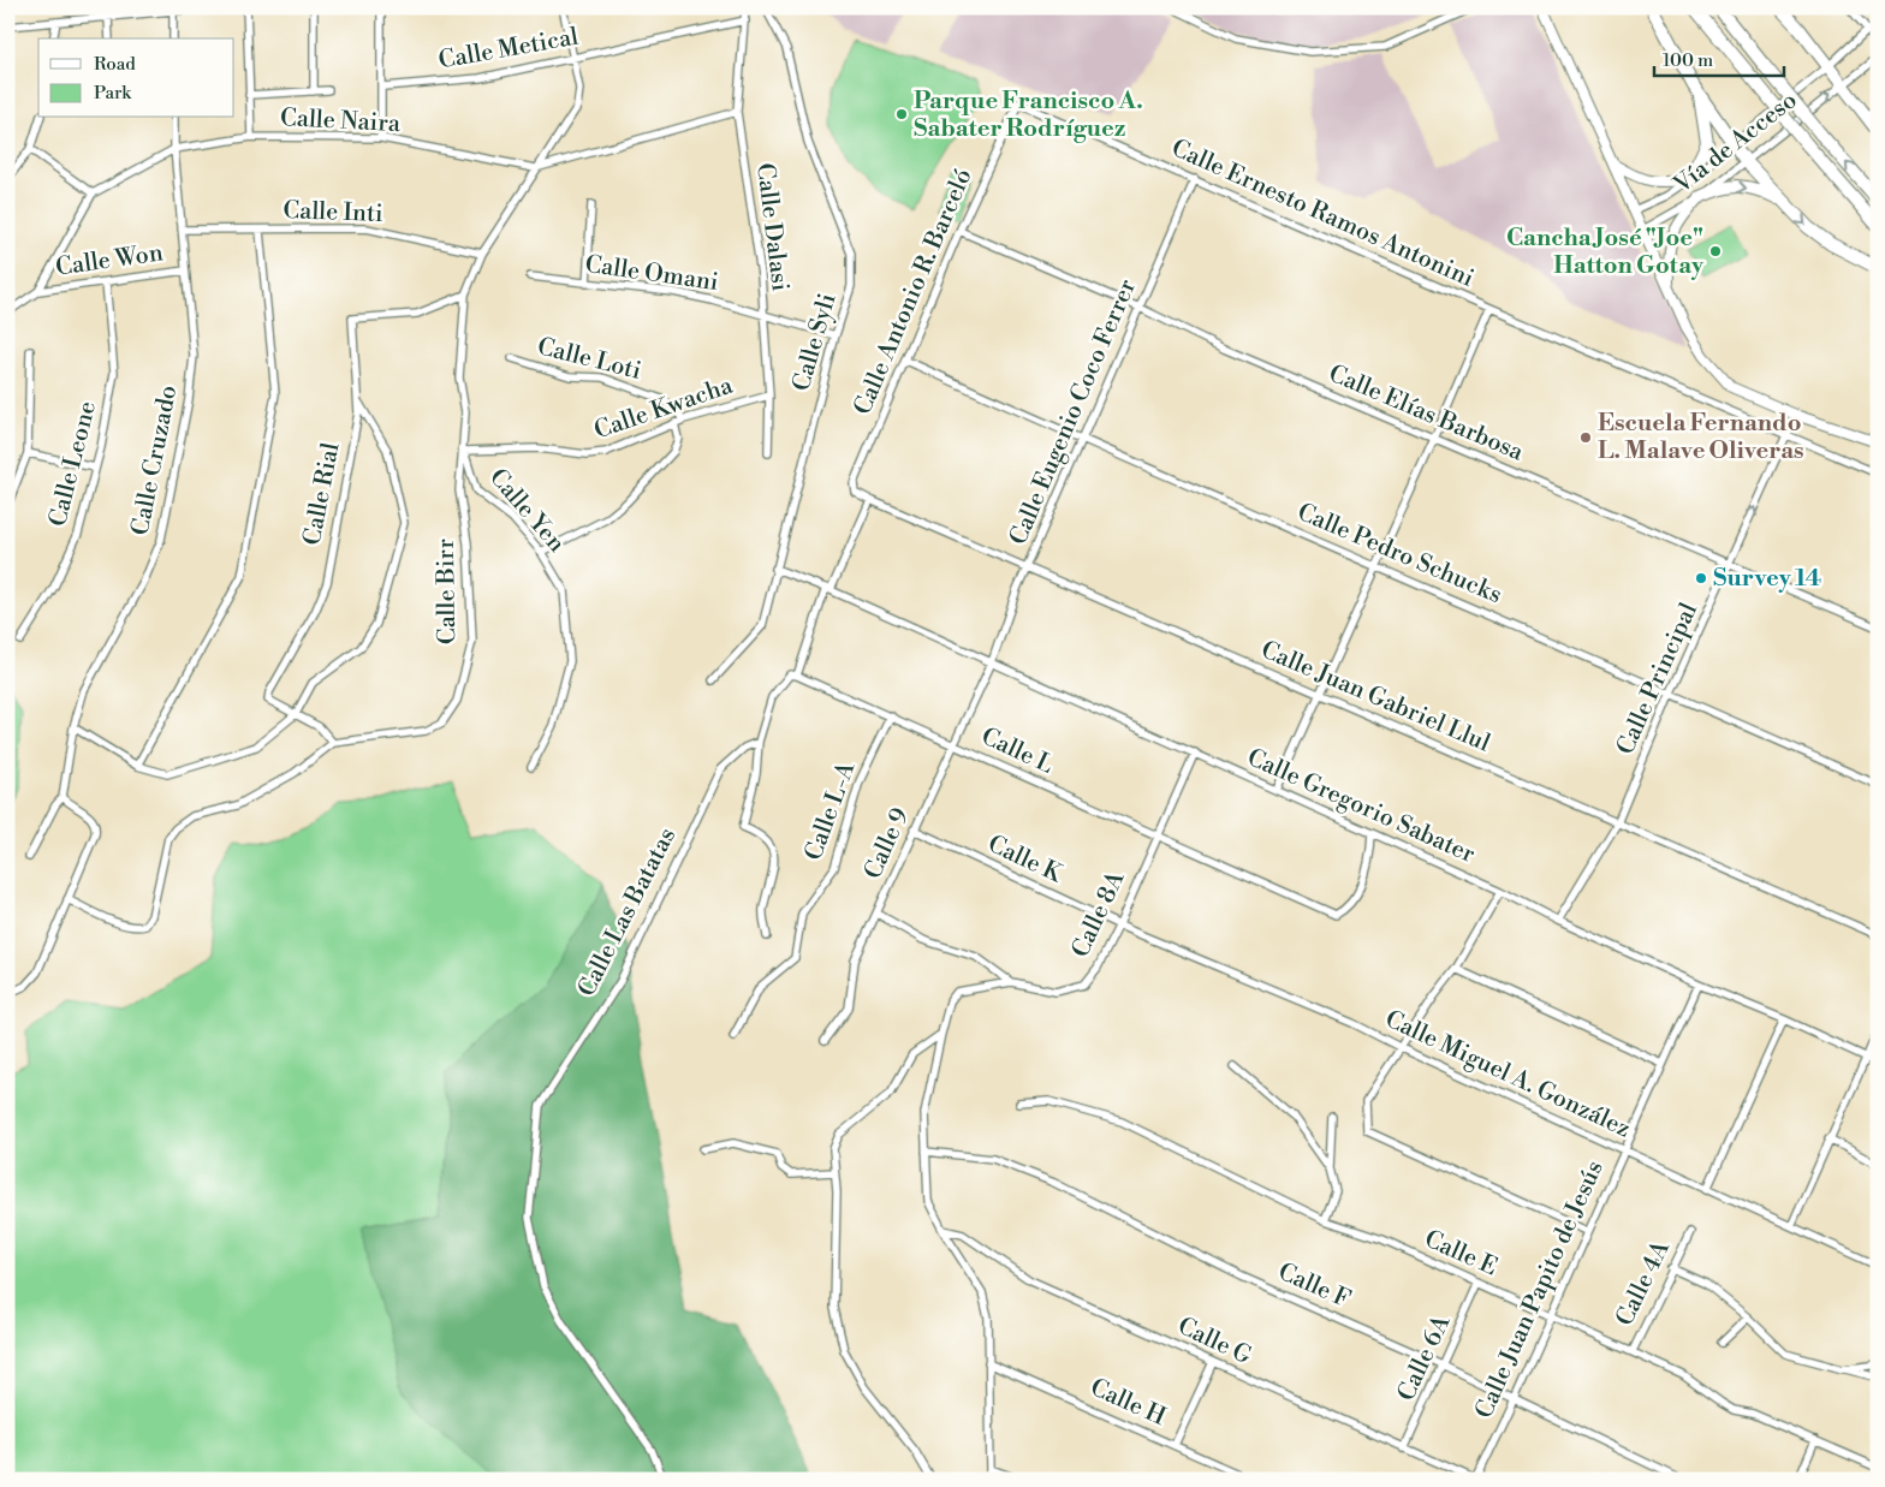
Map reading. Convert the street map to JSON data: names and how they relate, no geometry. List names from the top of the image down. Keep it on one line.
{"streets":{"street":["Calle Metical","Calle Naira","Vía de Acceso","Calle Inti","Calle Ernesto Ramos Antonini","Calle Dalasi","Calle Won","Calle Omani","Calle Antonio R. Barceló","Calle Syli","Calle Loti","Calle Kwacha","Calle Eugenio Coco Ferrer","Calle Elías Barbosa","Calle Cruzado","Calle Leone","Calle Rial","Calle Yen","Calle Pedro Schucks","Calle Birr","Calle Principal","Calle Juan Gabriel Llul","Calle L","Calle Gregorio Sabater","Calle L-A","Calle 9","Calle K","Calle Las Batatas","Calle 8A","Calle Miguel A. González","Calle E","Calle 4A","Calle F","Calle Juan Papito de Jesús","Calle G","Calle 6A","Calle H"]},"crossings":[["Calle Metical","Calle Dalasi"],["Calle Metical","Calle Birr"],["Calle Naira","Calle Dalasi"],["Calle Naira","Calle Cruzado"],["Calle Naira","Calle Birr"],["Calle Inti","Calle Cruzado"],["Calle Inti","Calle Birr"],["Calle Ernesto Ramos Antonini","Calle Antonio R. Barceló"],["Calle Ernesto Ramos Antonini","Calle Eugenio Coco Ferrer"],["Calle Ernesto Ramos Antonini","Calle Principal"],["Calle Dalasi","Calle Omani"],["Calle Dalasi","Calle Kwacha"],["Calle Won","Calle Cruzado"],["Calle Won","Calle Leone"],["Calle Omani","Calle Syli"],["Calle Antonio R. Barceló","Calle Elías Barbosa"],["Calle Antonio R. Barceló","Calle Pedro Schucks"],["Calle Antonio R. Barceló","Calle Juan Gabriel Llul"],["Calle Syli","Calle Gregorio Sabater"],["Calle Loti","Calle Kwacha"],["Calle Kwacha","Calle Yen"],["Calle Kwacha","Calle Birr"],["Calle Eugenio Coco Ferrer","Calle Elías Barbosa"],["Calle Eugenio Coco Ferrer","Calle Pedro Schucks"],["Calle Eugenio Coco Ferrer","Calle Juan Gabriel Llul"],["Calle Eugenio Coco Ferrer","Calle Gregorio Sabater"],["Calle Eugenio Coco Ferrer","Calle 9"],["Calle Elías Barbosa","Calle Principal"],["Calle Rial","Calle Birr"],["Calle Yen","Calle Birr"],["Calle Pedro Schucks","Calle Principal"],["Calle Principal","Calle Juan Gabriel Llul"],["Calle Principal","Calle Gregorio Sabater"],["Calle L","Calle Gregorio Sabater"],["Calle L","Calle L-A"],["Calle L","Calle 9"],["Calle L","Calle 8A"],["Calle Gregorio Sabater","Calle 9"],["Calle Gregorio Sabater","Calle 8A"],["Calle Gregorio Sabater","Calle Juan Papito de Jesús"],["Calle 9","Calle K"],["Calle 9","Calle 8A"],["Calle K","Calle 8A"],["Calle K","Calle Miguel A. González"],["Calle 8A","Calle Miguel A. González"],["Calle Miguel A. González","Calle Juan Papito de Jesús"],["Calle E","Calle 4A"],["Calle E","Calle Juan Papito de Jesús"],["Calle E","Calle 6A"],["Calle F","Calle Juan Papito de Jesús"],["Calle F","Calle 6A"],["Calle Juan Papito de Jesús","Calle G"],["Calle G","Calle 6A"]],"places":["Parque Francisco A. Sabater Rodríguez","Cancha José \"Joe\" Hatton Gotay","Escuela Fernando L. Malave Oliveras","Survey 14"],"legend":["Road","Park"],"scale_bar":"100 m"}
